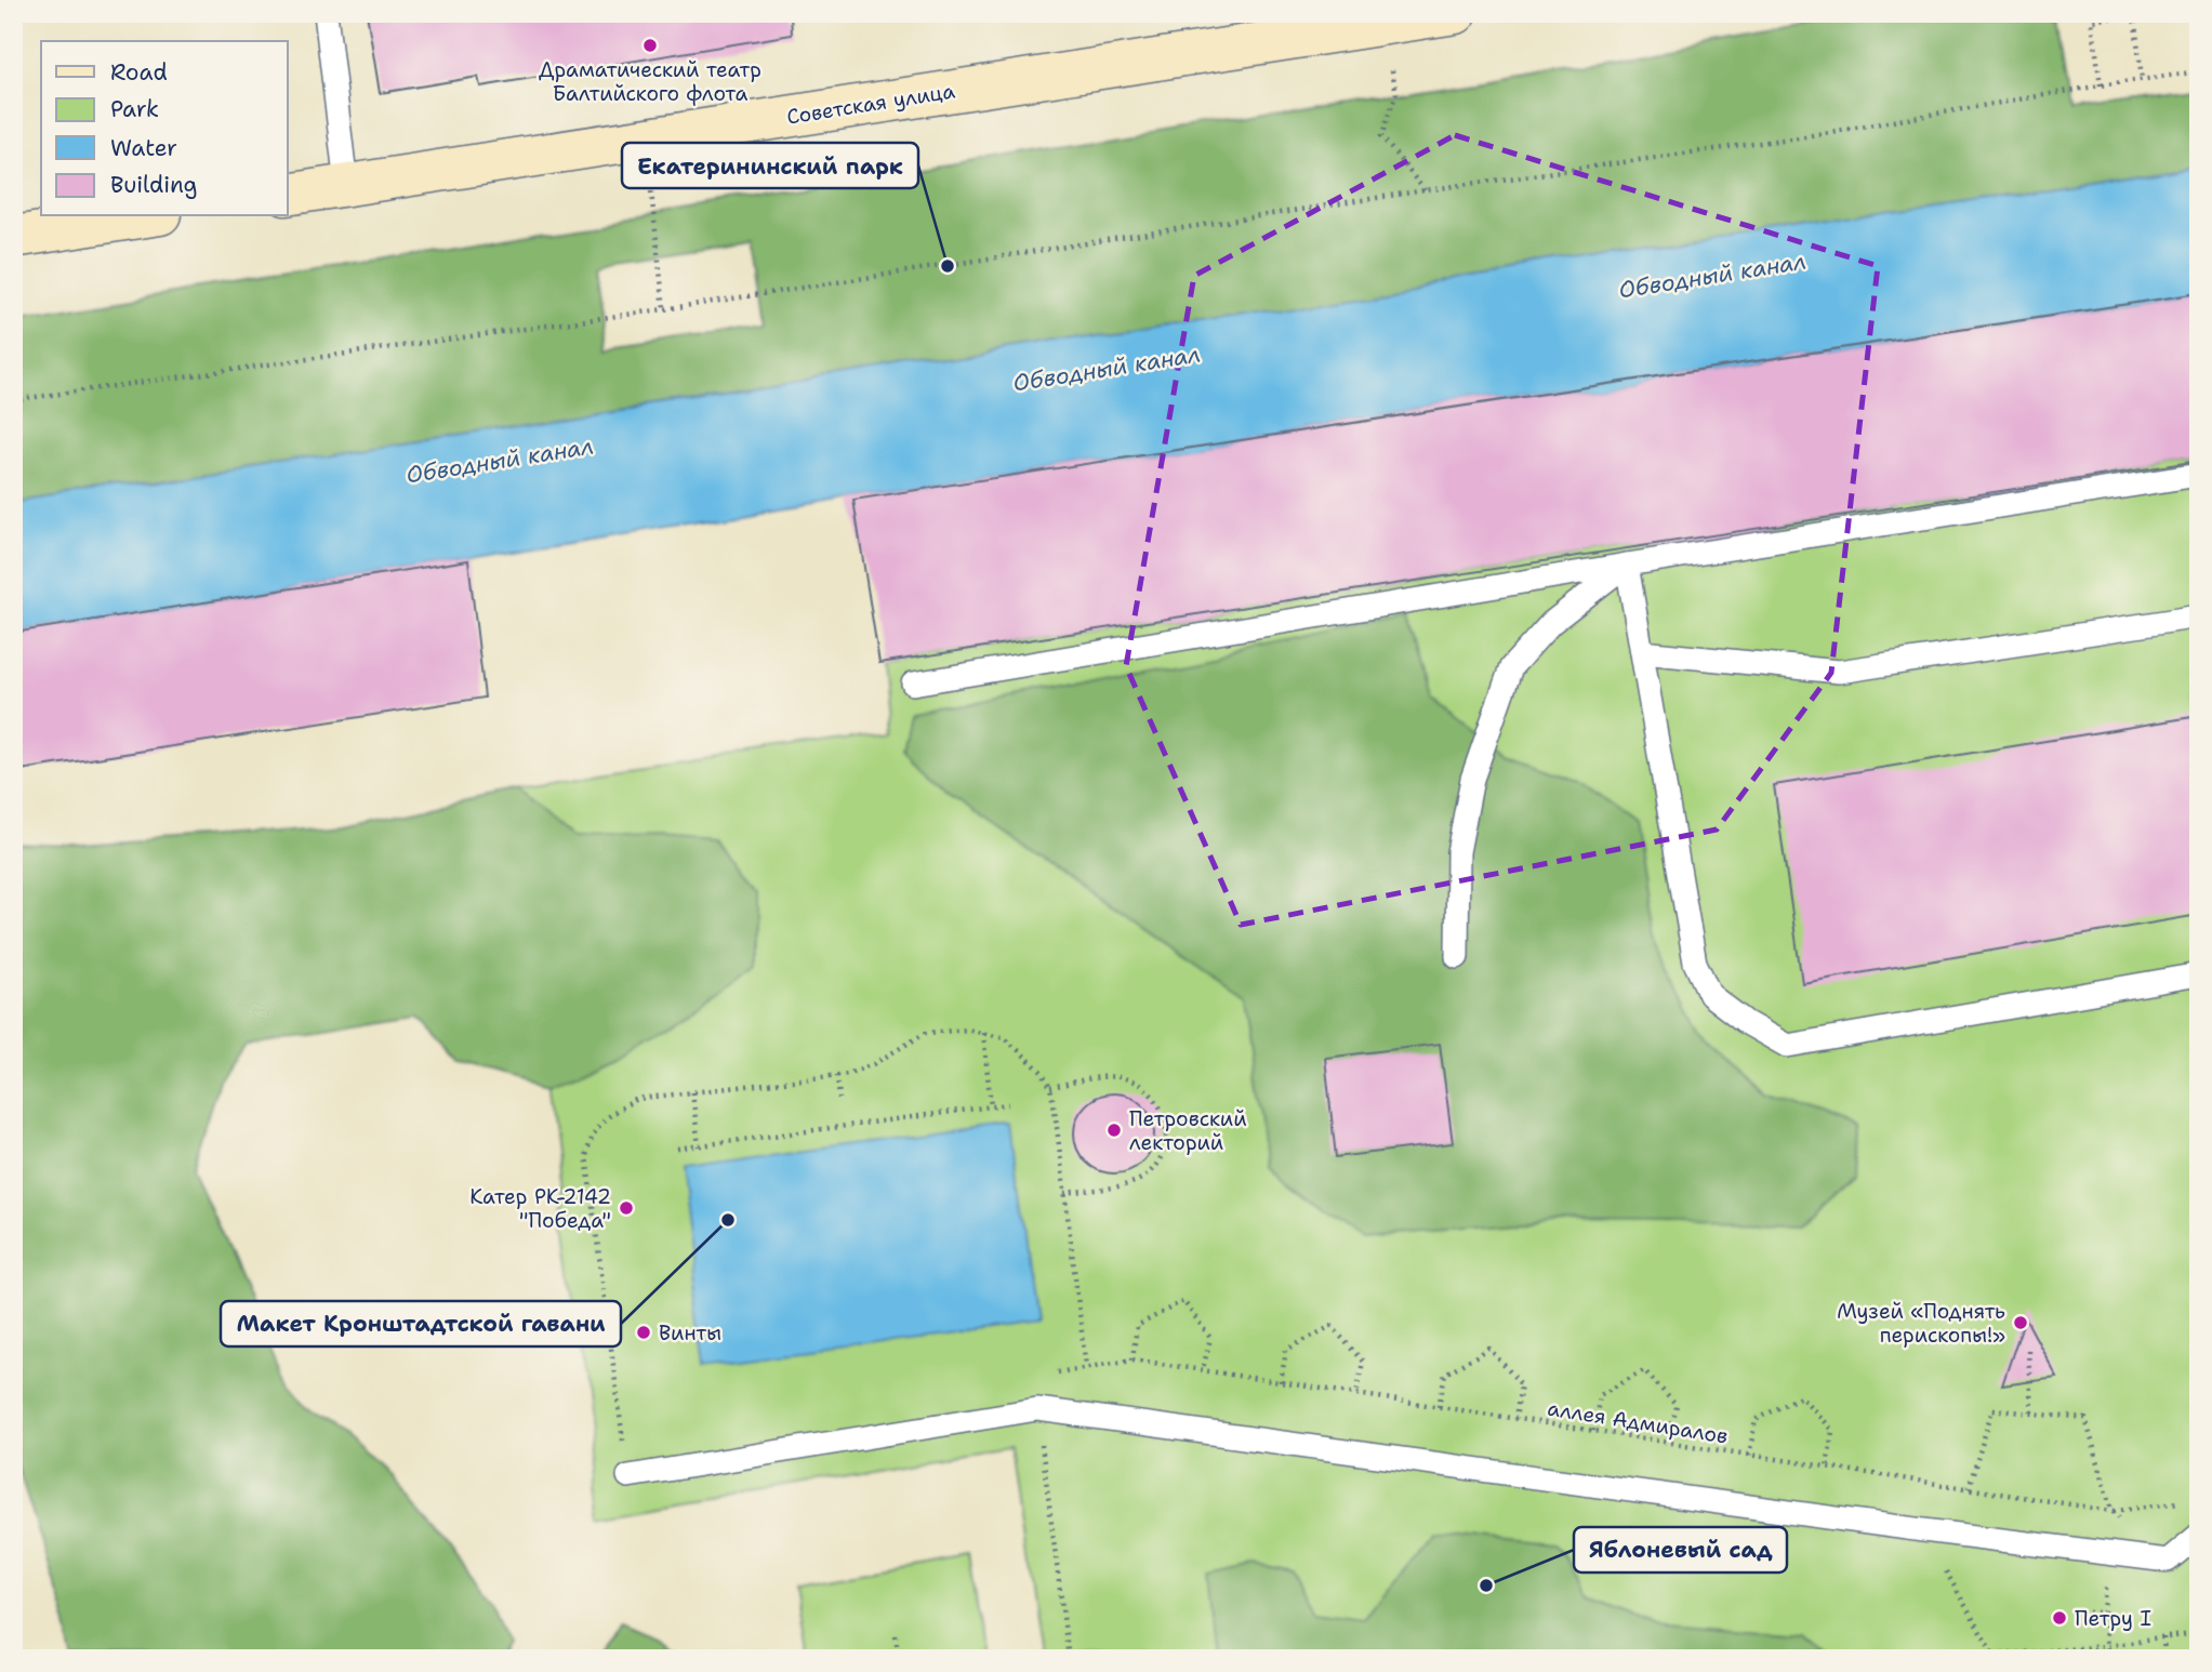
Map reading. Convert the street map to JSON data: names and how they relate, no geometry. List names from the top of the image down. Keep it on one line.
{"streets":{"street":["Советская улица"],"path":["аллея Адмиралов"]},"water":["Обводный канал"],"places":["Драматический театр Балтийского флота","Екатерининский парк","Петровский лекторий","Катер РК-2142 \"Победа\"","Макет Кронштадтской гавани","Музей «Поднять перископы!»","Винты","Яблоневый сад","Петру I"],"legend":["Road","Park","Water","Building"]}
